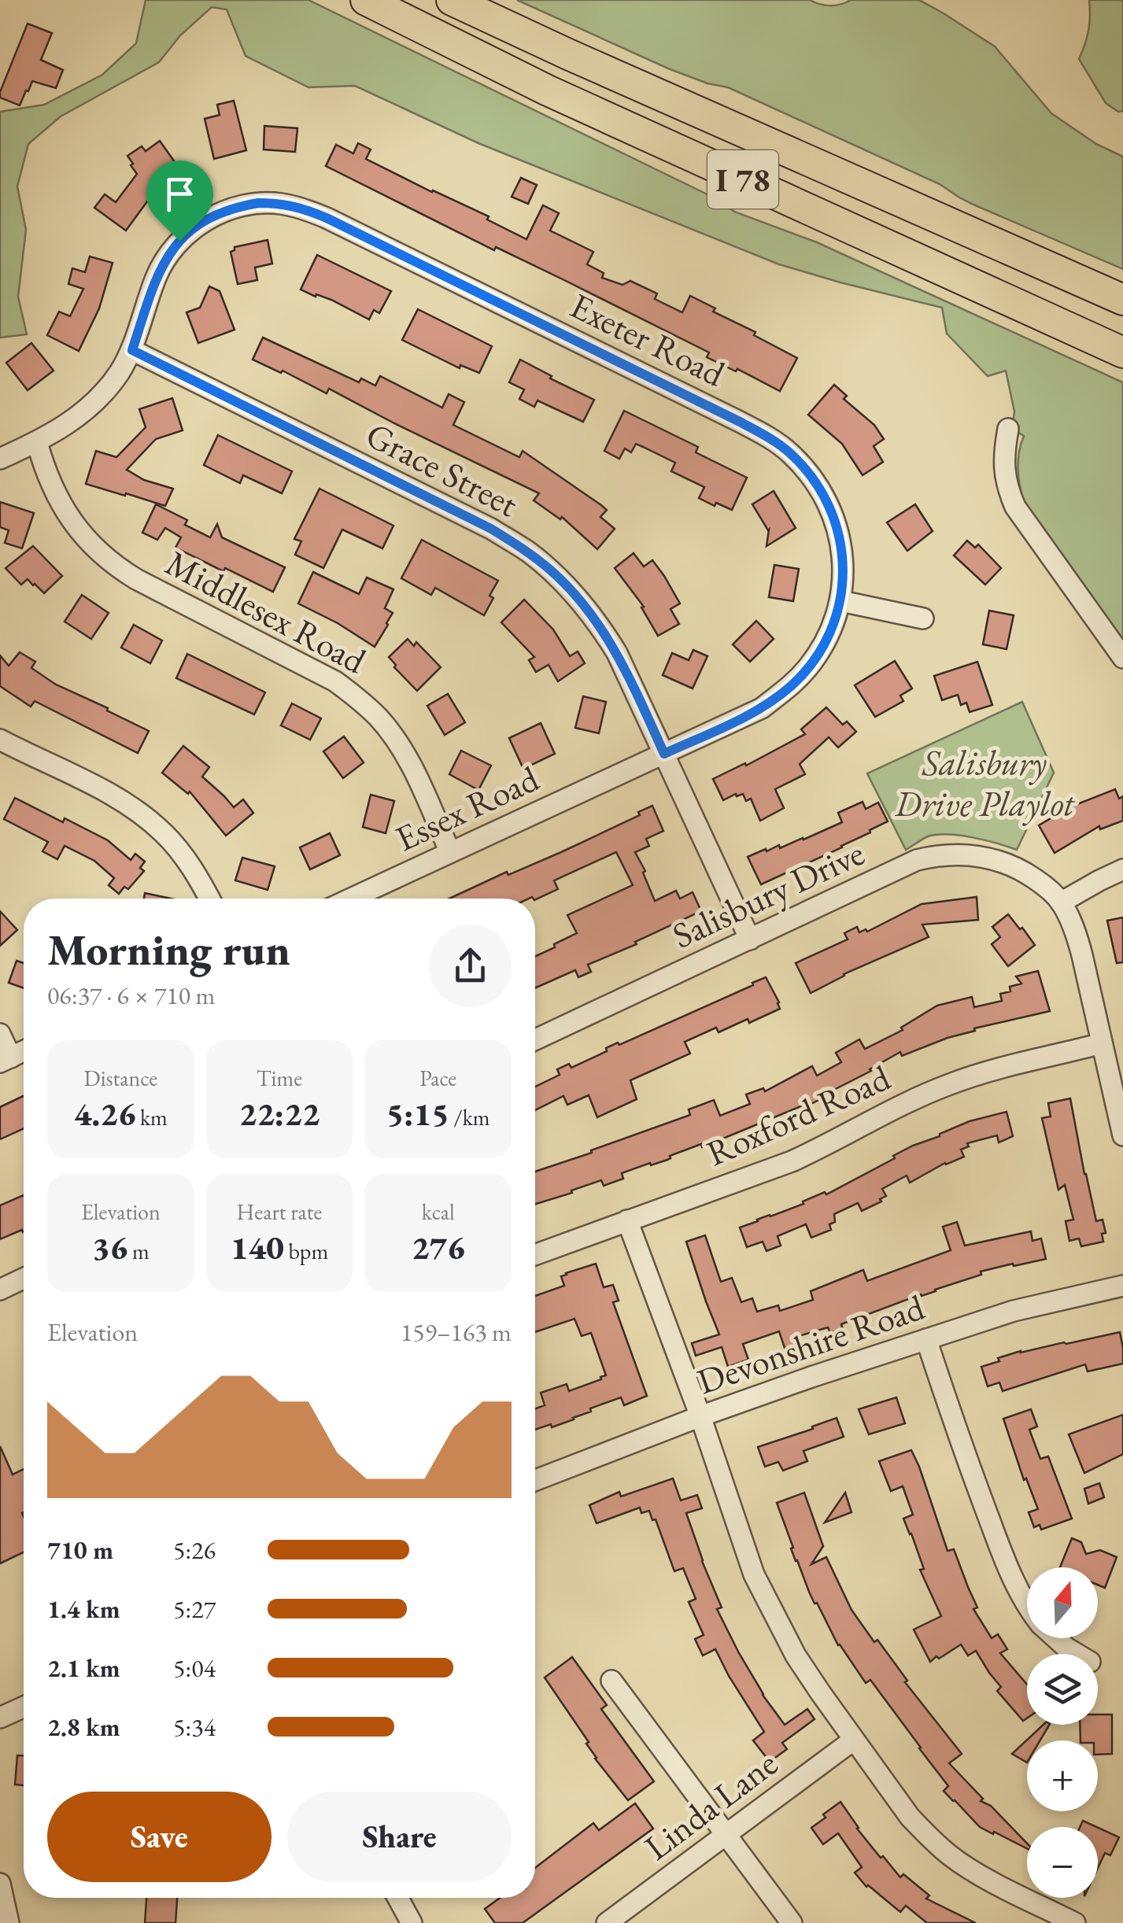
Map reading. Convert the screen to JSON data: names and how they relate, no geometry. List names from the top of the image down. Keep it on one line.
{"streets":{"highway":["I 78"],"street":["Exeter Road","Grace Street","Middlesex Road","Essex Road","Salisbury Drive","Roxford Road","Devonshire Road","Linda Lane"]},"crossings":[["Exeter Road","Grace Street"],["Exeter Road","Middlesex Road"],["Exeter Road","Essex Road"],["Grace Street","Salisbury Drive"],["Middlesex Road","Essex Road"]],"parks":["Salisbury Drive Playlot"],"north":"top","page":{"heading":["Morning run","06:37 · 6 × 710 m"],"stats":[["Distance","4.26 km"],["Time","22:22"],["Pace","5:15 /km"],["Elevation","36 m"],["Heart rate","140 bpm"],["kcal","276"]],"chart":["Elevation","159–163 m"],"list":[{"name":"710 m","note":"5:26"},{"name":"1.4 km","note":"5:27"},{"name":"2.1 km","note":"5:04"},{"name":"2.8 km","note":"5:34"}],"map_buttons":["+","−"],"buttons":["Save","Share"]}}
